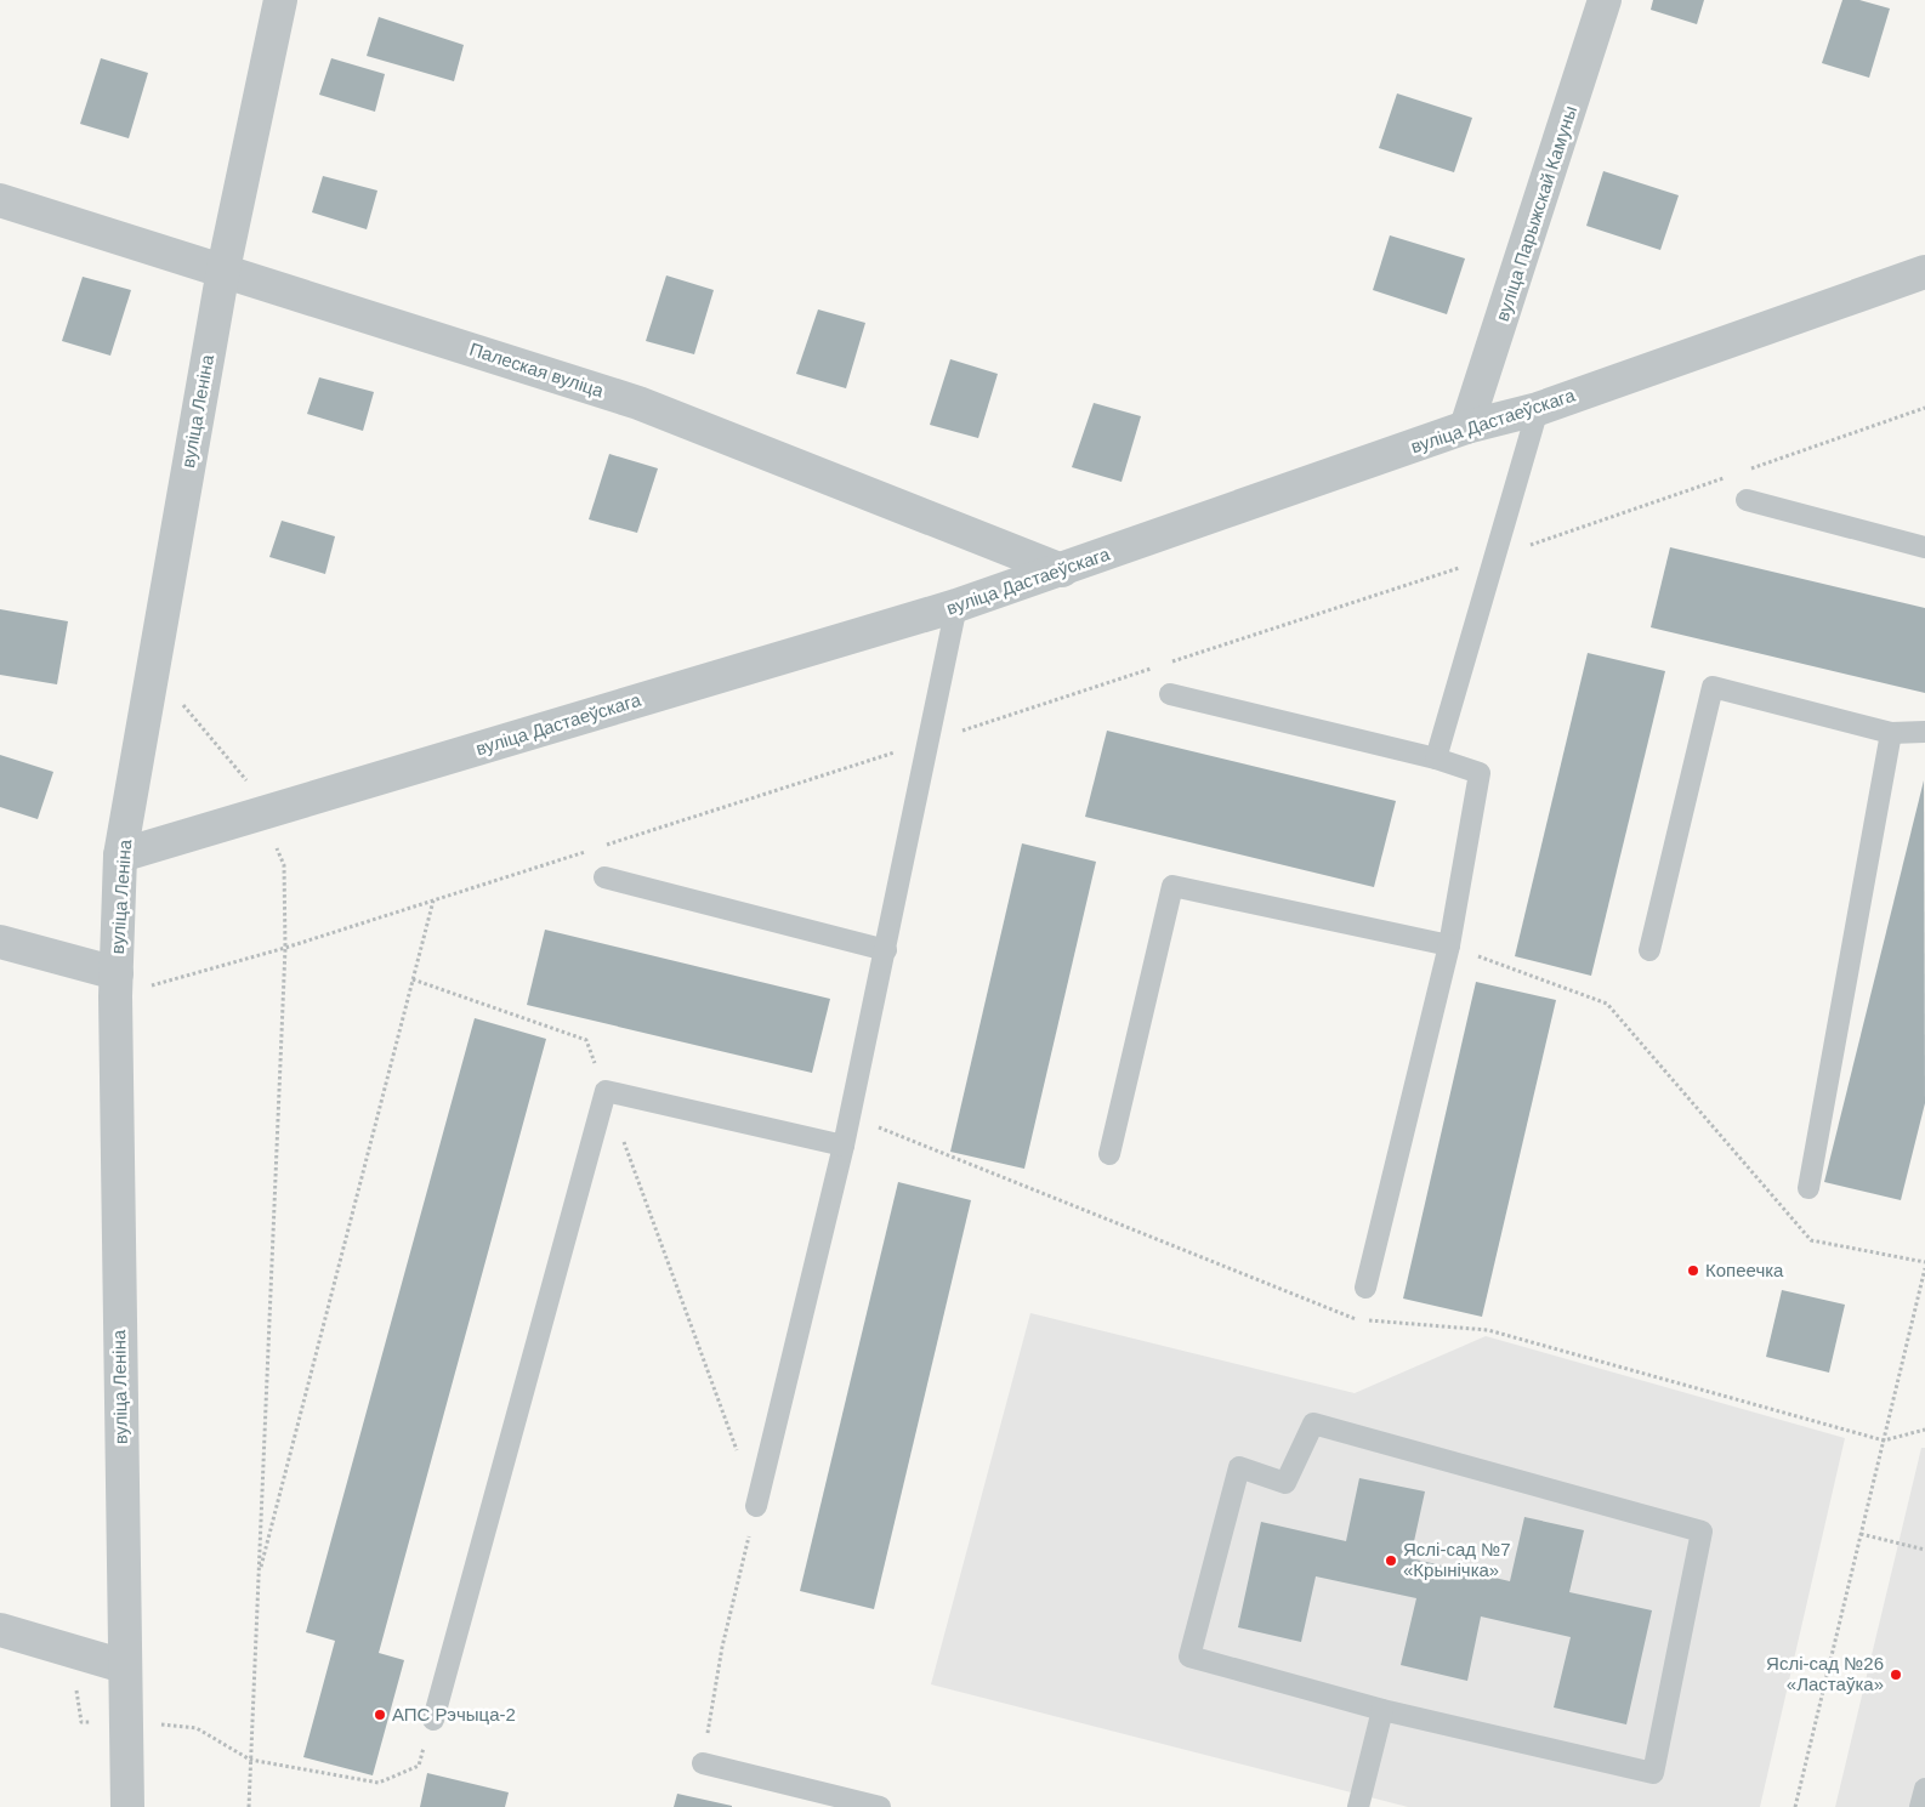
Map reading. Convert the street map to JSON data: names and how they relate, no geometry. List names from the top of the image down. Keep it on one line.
{"streets":{"street":["вуліца Парыжскай Камуны","Палеская вуліца","вуліца Леніна","вуліца Дастаеўскага"]},"crossings":[["вуліца Парыжскай Камуны","вуліца Дастаеўскага"],["Палеская вуліца","вуліца Леніна"],["Палеская вуліца","вуліца Дастаеўскага"],["вуліца Леніна","вуліца Дастаеўскага"]],"places":["Копеечка","Яслі-сад №7 «Крынічка»","Яслі-сад №26 «Ластаўка»","АПС Рэчыца-2"]}
